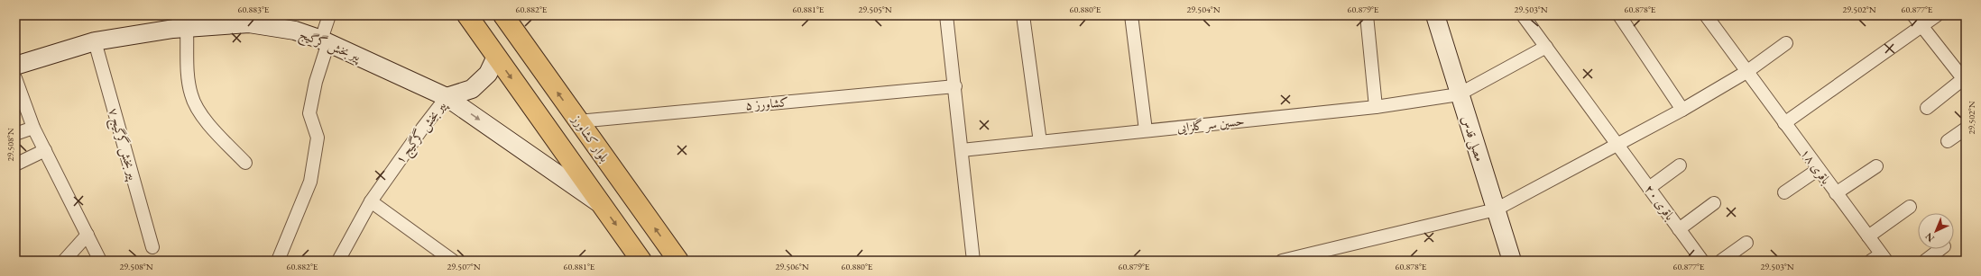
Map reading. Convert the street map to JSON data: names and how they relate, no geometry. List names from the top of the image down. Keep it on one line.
{"streets":{"main road":["بلوار کشاورز"],"street":["پیر بخش گرگیج","کشاورز ۵","حسین سر گلزایی","پیر بخش گرگیج ۱","مصلی قدس","پیر بخش گرگیج ۷","باقری ۱۸","باقری ۲۰"]},"crossings":[["پیر بخش گرگیج","پیر بخش گرگیج ۱"],["پیر بخش گرگیج","پیر بخش گرگیج ۷"],["کشاورز ۵","بلوار کشاورز"],["حسین سر گلزایی","مصلی قدس"]],"north":"bottom left","coordinates":["60.883°E","60.882°E","60.881°E","29.505°N","60.880°E","29.504°N","60.879°E","29.503°N","60.878°E","29.502°N","60.877°E","29.508°N","29.507°N","29.506°N"]}
